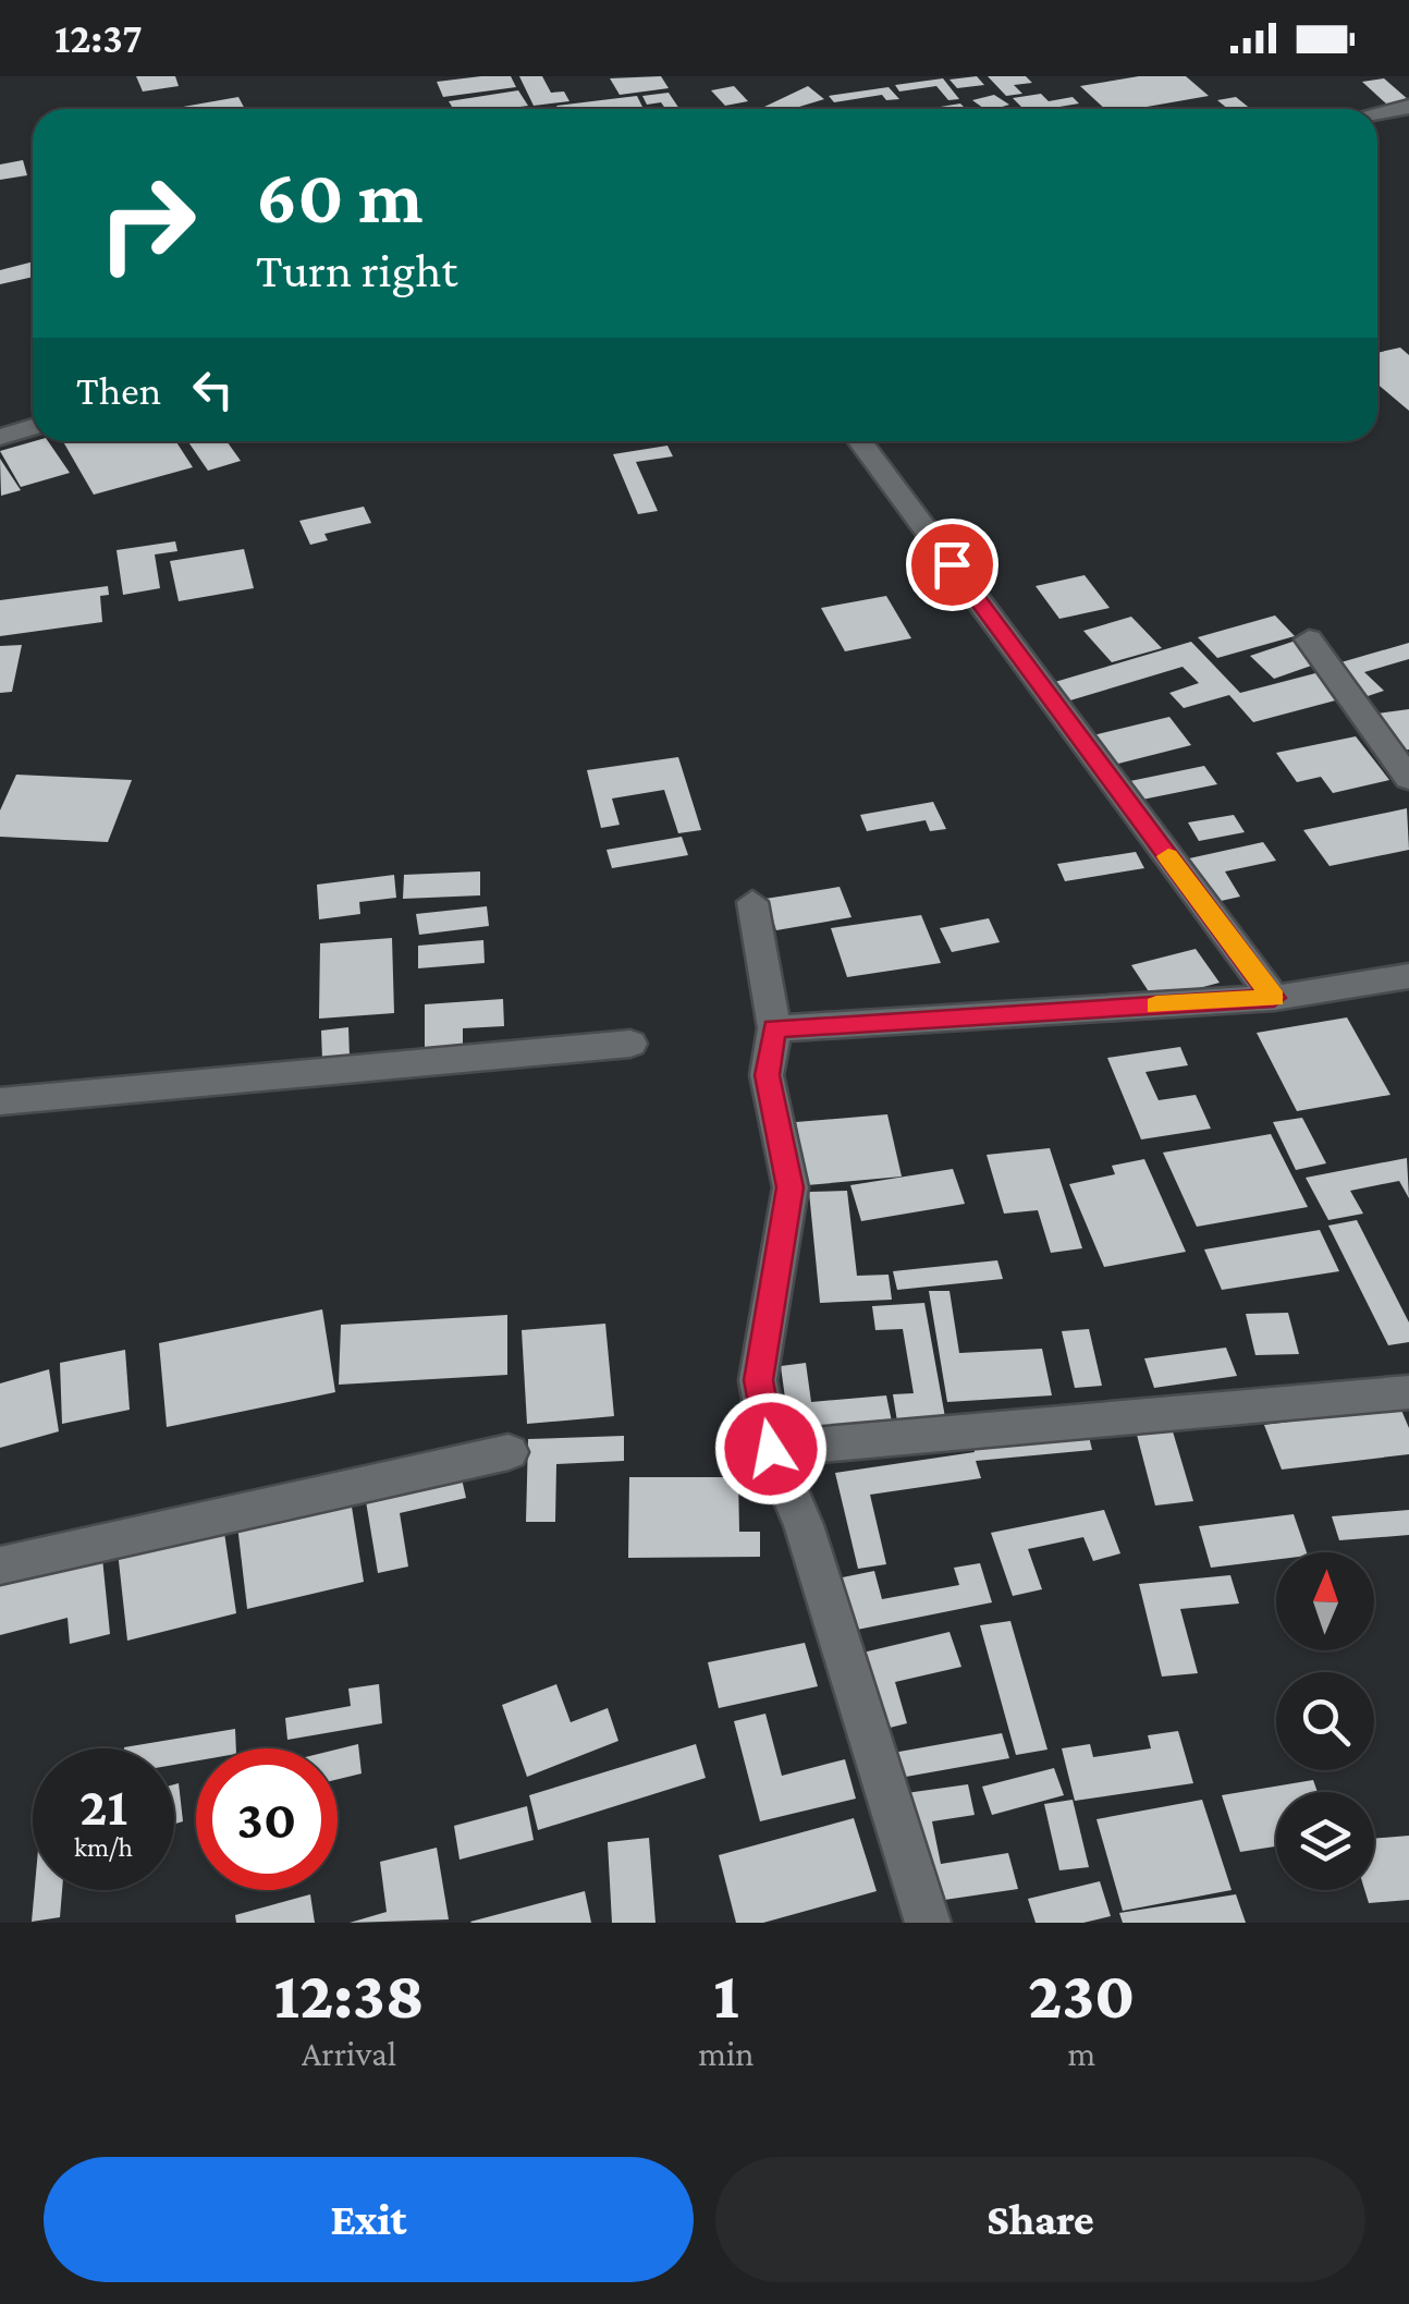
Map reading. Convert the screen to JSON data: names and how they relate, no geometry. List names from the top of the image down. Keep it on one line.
{"north":"top","page":{"status":"12:37","turn":["60 m","Turn right"],"then":"Then","speed":"21 km/h","limit":"30","eta":["12:38","Arrival","1","min","230","m"],"buttons":["Exit","Share"]}}
